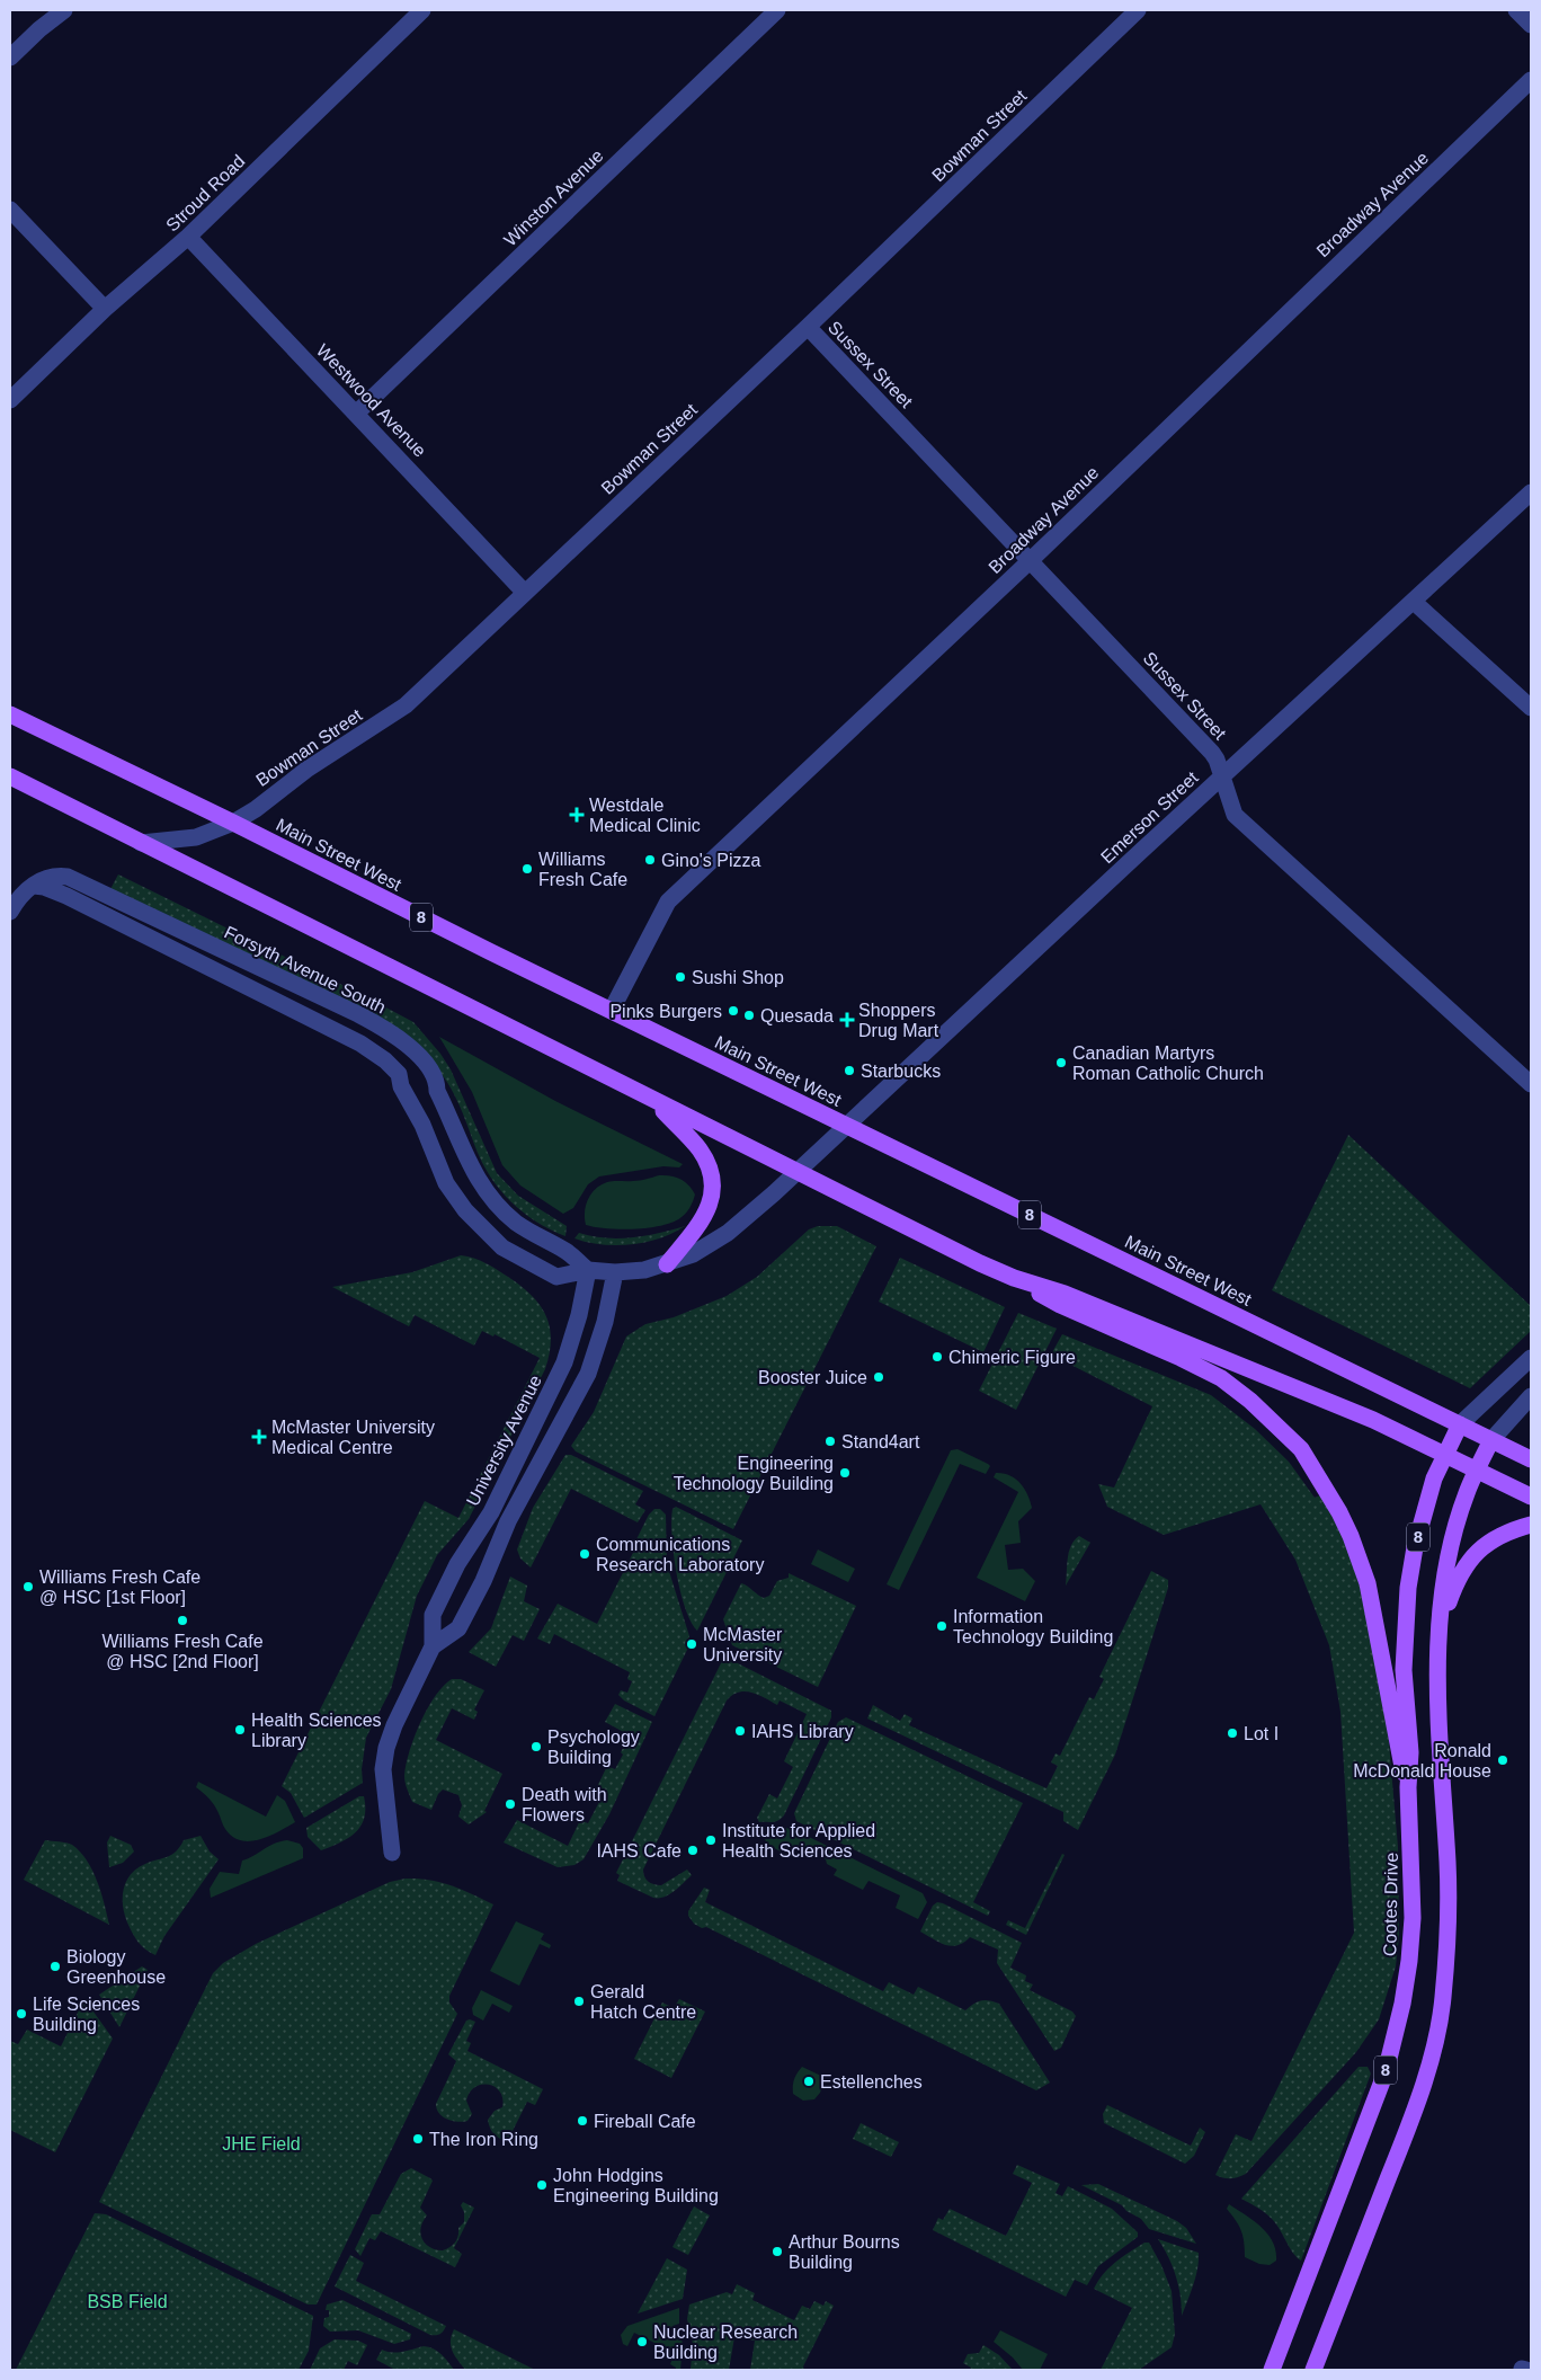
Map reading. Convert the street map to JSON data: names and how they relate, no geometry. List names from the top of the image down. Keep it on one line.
{"streets":{"main road":["Main Street West","8","Cootes Drive"],"street":["Bowman Street","Stroud Road","Winston Avenue","Broadway Avenue","Sussex Street","Westwood Avenue","Emerson Street","Forsyth Avenue South","University Avenue"]},"crossings":[["Bowman Street","Sussex Street"],["Bowman Street","Westwood Avenue"],["Bowman Street","Main Street West"],["Stroud Road","Westwood Avenue"],["Winston Avenue","Westwood Avenue"],["Broadway Avenue","Sussex Street"],["Broadway Avenue","Main Street West"],["Sussex Street","Emerson Street"],["Emerson Street","Main Street West"],["Main Street West","8"],["Main Street West","Cootes Drive"],["Forsyth Avenue South","University Avenue"]],"parks":["JHE Field","BSB Field"],"places":{"health":["Westdale Medical Clinic","Shoppers Drug Mart","McMaster University Medical Centre"],"other":["Gino's Pizza","Williams Fresh Cafe","Sushi Shop","Pinks Burgers","Quesada","Canadian Martyrs Roman Catholic Church","Starbucks","Chimeric Figure","Booster Juice","Stand4art","Engineering Technology Building","Communications Research Laboratory","Williams Fresh Cafe @ HSC [1st Floor]","Williams Fresh Cafe @ HSC [2nd Floor]","Information Technology Building","McMaster University","Health Sciences Library","IAHS Library","Lot I","Psychology Building","Ronald McDonald House","Death with Flowers","Institute for Applied Health Sciences","IAHS Cafe","Biology Greenhouse","Gerald Hatch Centre","Life Sciences Building","Estellenches","Fireball Cafe","The Iron Ring","John Hodgins Engineering Building","Arthur Bourns Building","Nuclear Research Building"]}}
